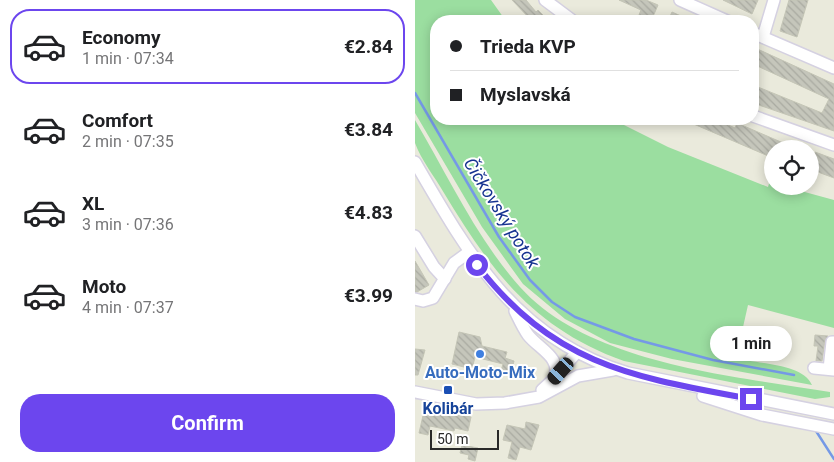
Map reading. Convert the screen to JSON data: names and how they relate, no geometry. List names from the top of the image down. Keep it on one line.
{"water":["Čičkovský potok"],"places":{"other":["Auto-Moto-Mix"],"transit":["Kolibár"]},"scale_bar":"50 m","page":{"list":[{"name":"Economy","note":"1 min · 07:34","value":"€2.84"},{"name":"Comfort","note":"2 min · 07:35","value":"€3.84"},{"name":"XL","note":"3 min · 07:36","value":"€4.83"},{"name":"Moto","note":"4 min · 07:37","value":"€3.99"}],"banner":["Trieda KVP","Myslavská"],"bubble":"1 min","buttons":"Confirm","scale":"50 m"}}
